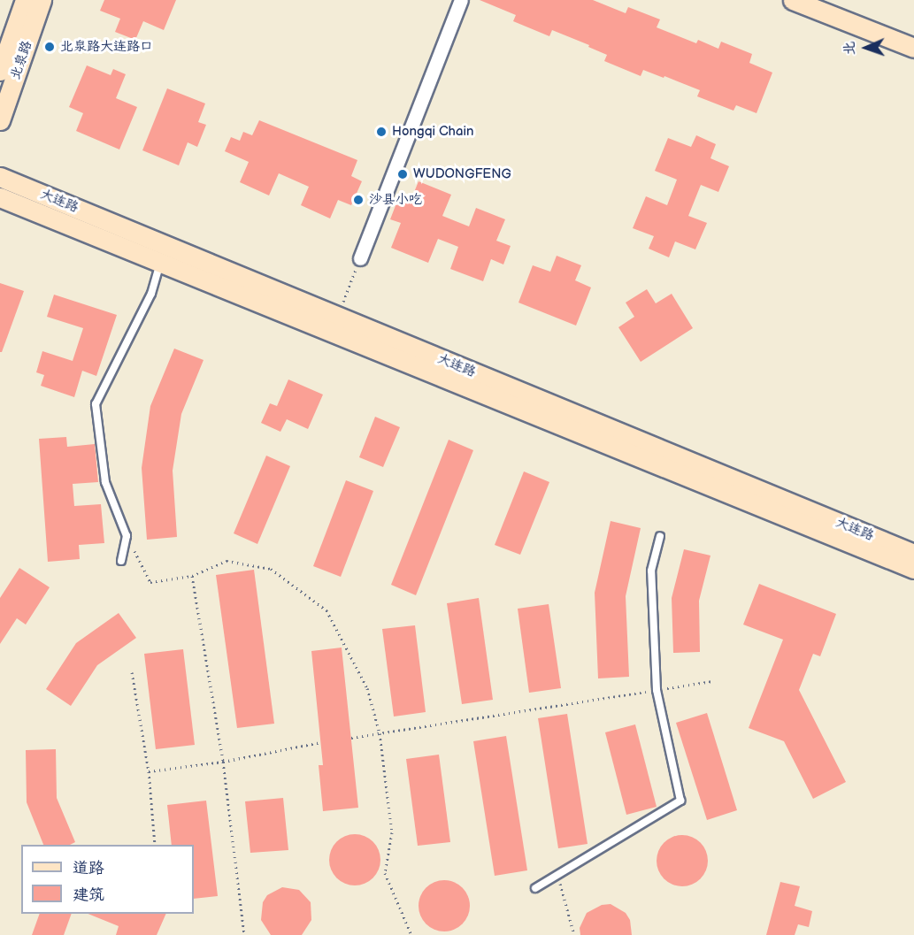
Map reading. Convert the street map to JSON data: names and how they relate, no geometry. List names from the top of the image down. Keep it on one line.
{"streets":{"street":["北泉路","大连路"]},"places":["北泉路大连路口","Hongqi Chain","WUDONGFENG","沙县小吃"],"legend":["道路","建筑"],"north":"left"}
